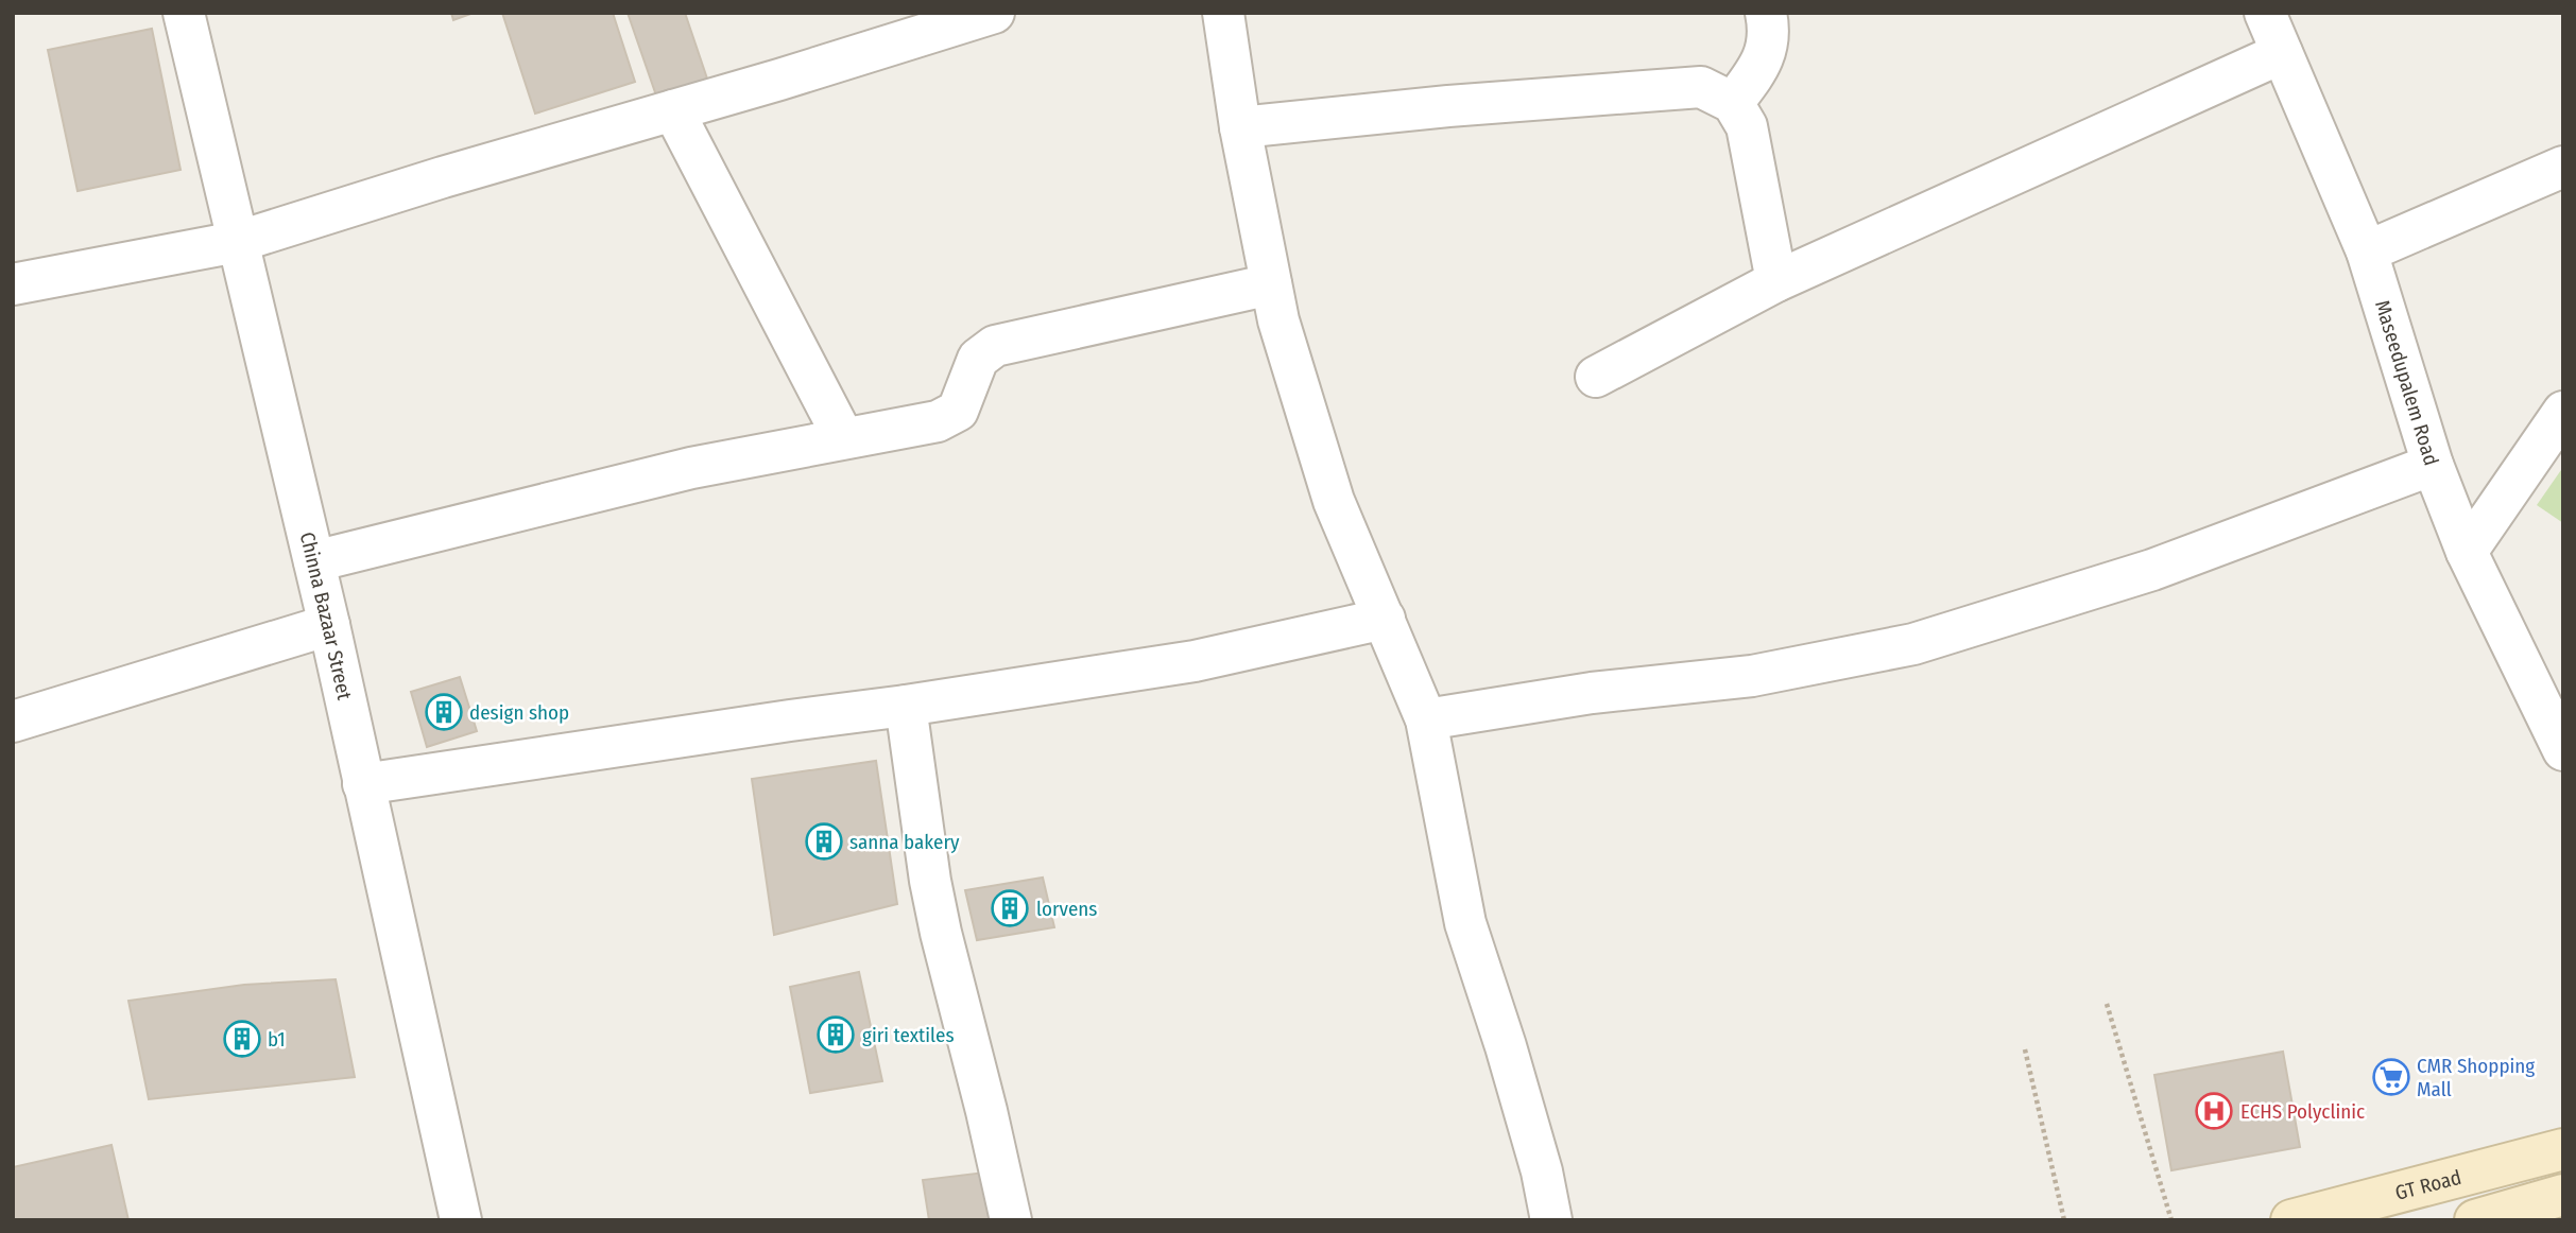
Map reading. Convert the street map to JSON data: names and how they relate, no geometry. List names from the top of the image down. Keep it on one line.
{"streets":{"main road":["GT Road"],"street":["Maseedupalem Road","Chinna Bazaar Street"]},"places":{"building":["design shop","sanna bakery","lorvens","giri textiles","b1"],"supermarket":["CMR Shopping Mall"],"hospital":["ECHS Polyclinic"]}}
